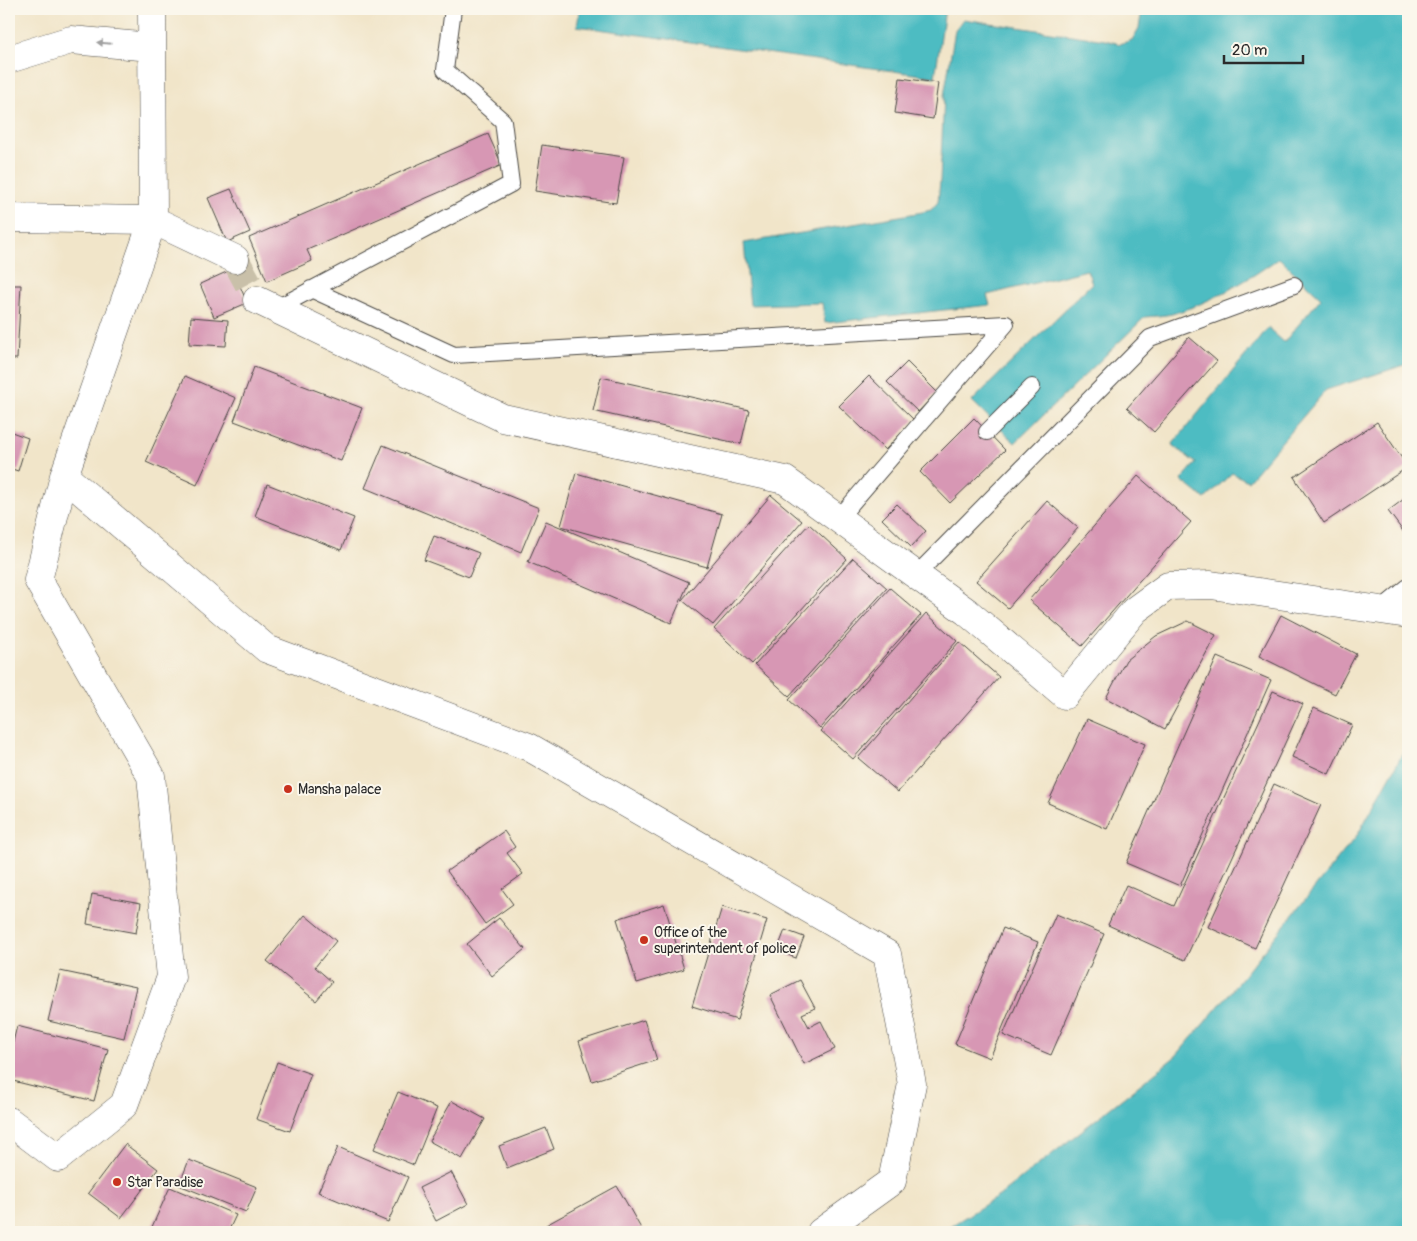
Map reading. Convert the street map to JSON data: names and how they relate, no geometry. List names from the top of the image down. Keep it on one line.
{"places":["Mansha palace","Office of the superintendent of police","Star Paradise"],"scale_bar":"20 m"}
